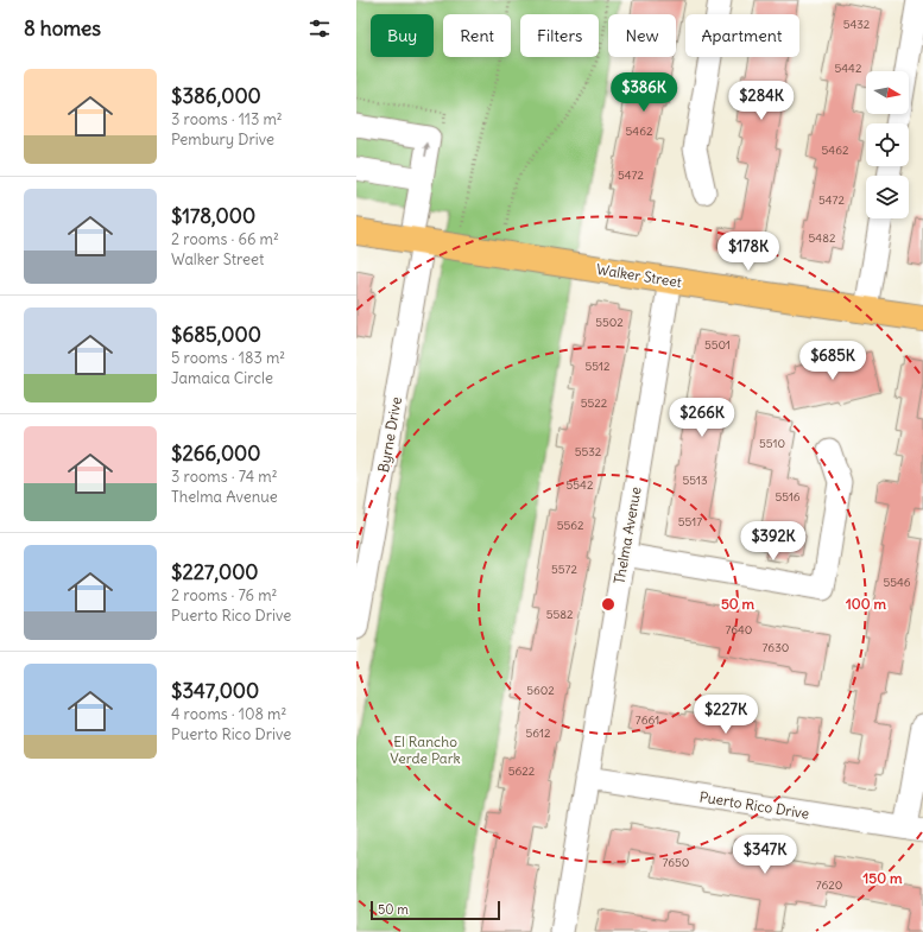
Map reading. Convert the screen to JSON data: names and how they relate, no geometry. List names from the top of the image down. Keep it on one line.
{"streets":{"main road":["Walker Street"],"street":["Byrne Drive","Thelma Avenue","Puerto Rico Drive"]},"crossings":[["Walker Street","Byrne Drive"],["Walker Street","Thelma Avenue"],["Thelma Avenue","Puerto Rico Drive"]],"parks":["El Rancho Verde Park"],"house_numbers":["5432","5442","5462","5462","5472","5472","5482","5502","5501","5512","5522","5510","5532","5513","5542","5516","5517","5562","5572","5546","5582","7640","7630","5602","7661","5612","5622","7650","7620"],"scale_bar":"50 m","north":"right","page":{"heading":"8 homes","chip":["Buy","Rent","Filters","New","Apartment"],"list":[{"name":"$386,000","note":"3 rooms · 113 m² · Pembury Drive"},{"name":"$178,000","note":"2 rooms · 66 m² · Walker Street"},{"name":"$685,000","note":"5 rooms · 183 m² · Jamaica Circle"},{"name":"$266,000","note":"3 rooms · 74 m² · Thelma Avenue"},{"name":"$227,000","note":"2 rooms · 76 m² · Puerto Rico Drive"},{"name":"$347,000","note":"4 rooms · 108 m² · Puerto Rico Drive"}],"price":["$386K","$284K","$178K","$685K","$266K","$392K","$227K","$347K"],"scale":"50 m"},"rings":["50 m","100 m","150 m"]}
